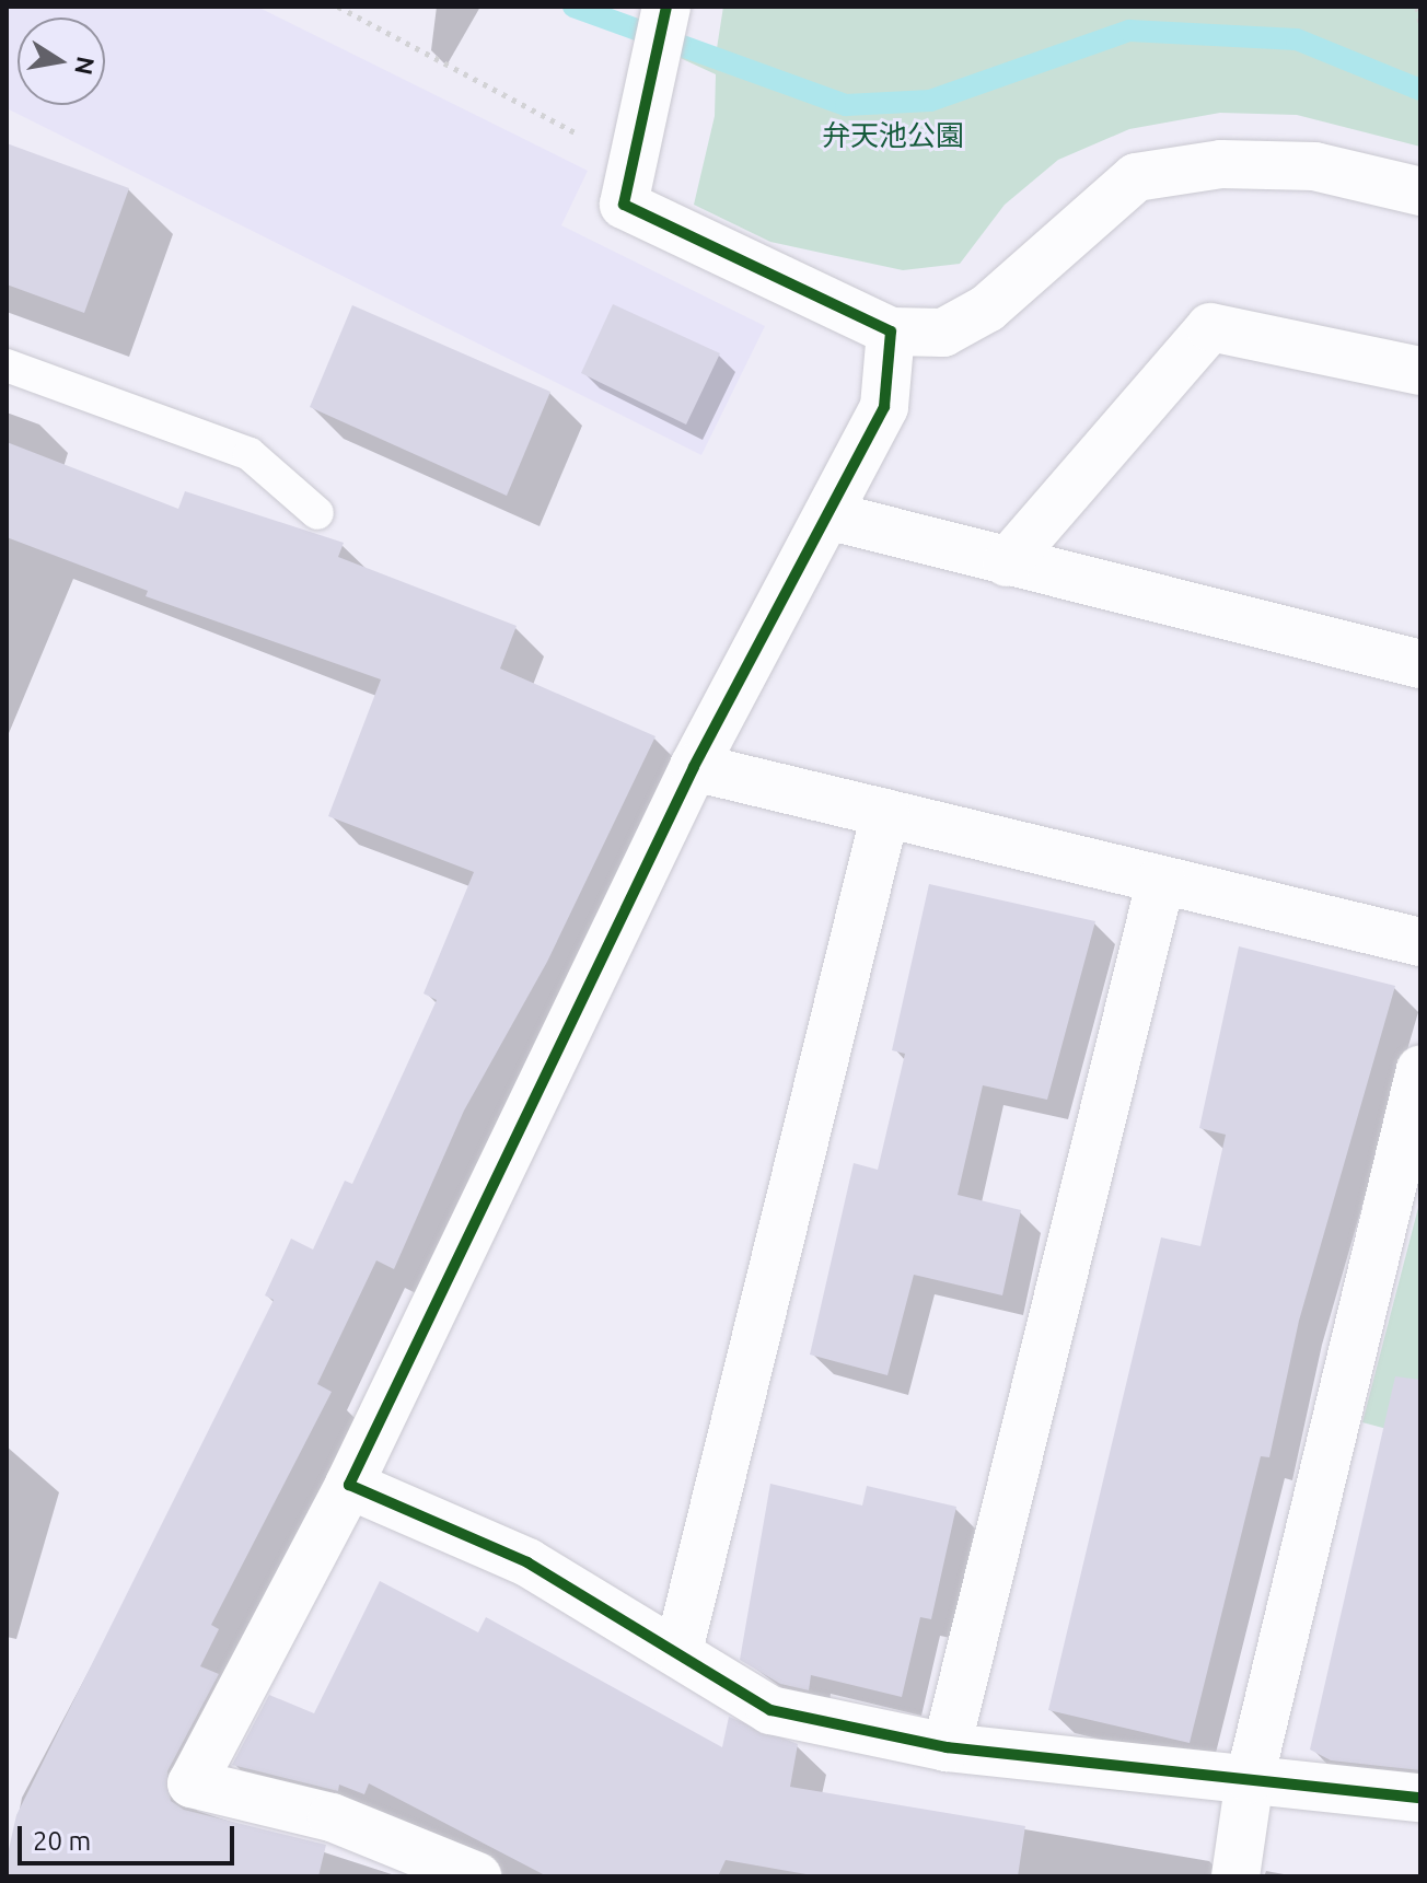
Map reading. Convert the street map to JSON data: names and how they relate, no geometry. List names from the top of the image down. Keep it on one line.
{"parks":["弁天池公園"],"scale_bar":"20 m","north":"right"}
